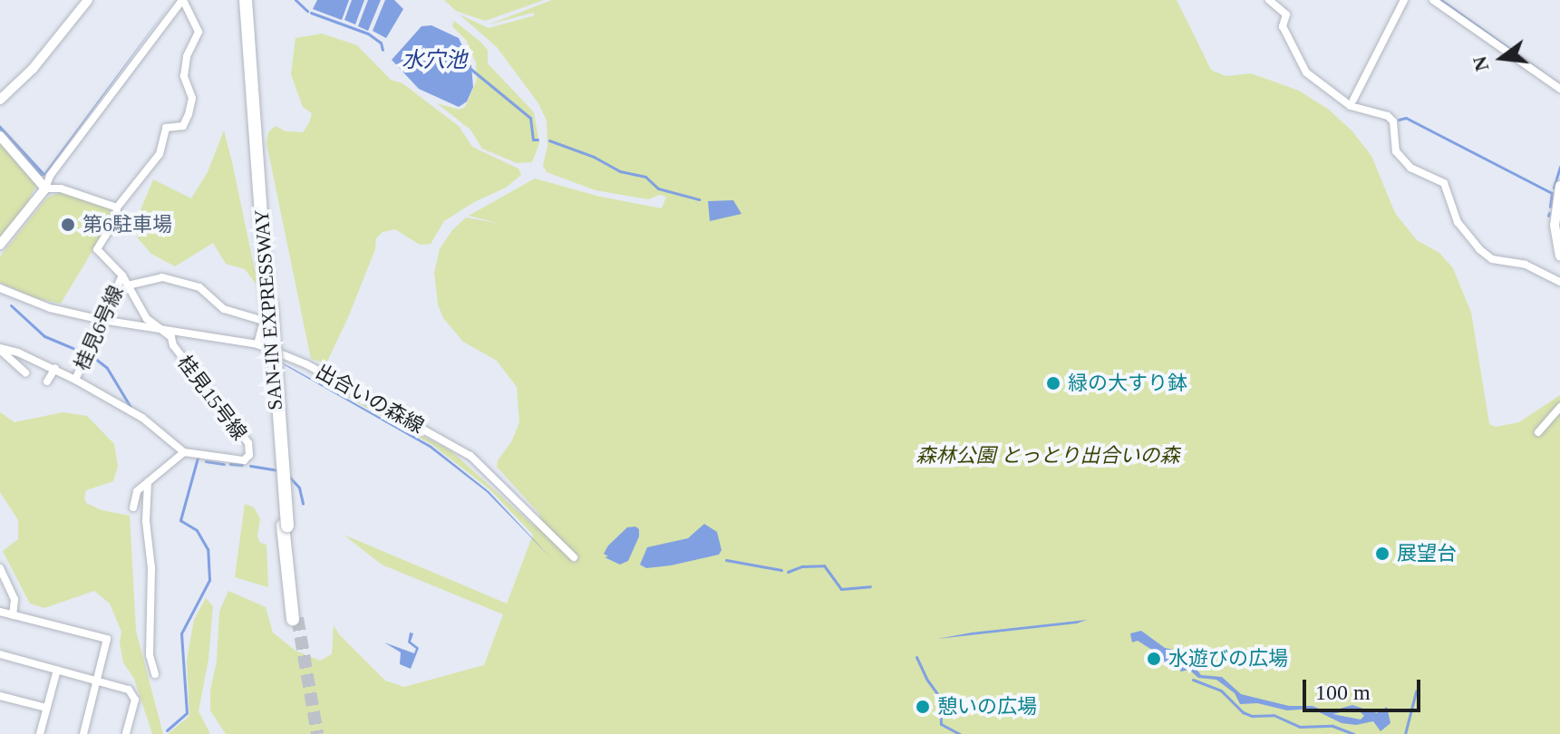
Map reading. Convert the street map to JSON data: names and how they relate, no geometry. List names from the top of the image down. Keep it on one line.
{"streets":{"highway":["SAN-IN EXPRESSWAY"],"street":["桂見6号線","桂見15号線","出合いの森線"]},"crossings":[["桂見6号線","桂見15号線"],["桂見6号線","出合いの森線"],["桂見15号線","出合いの森線"]],"water":["水穴池"],"parks":["森林公園 とっとり出合いの森"],"places":["第6駐車場","緑の大すり鉢","展望台","水遊びの広場","憩いの広場"],"scale_bar":"100 m","north":"left"}
